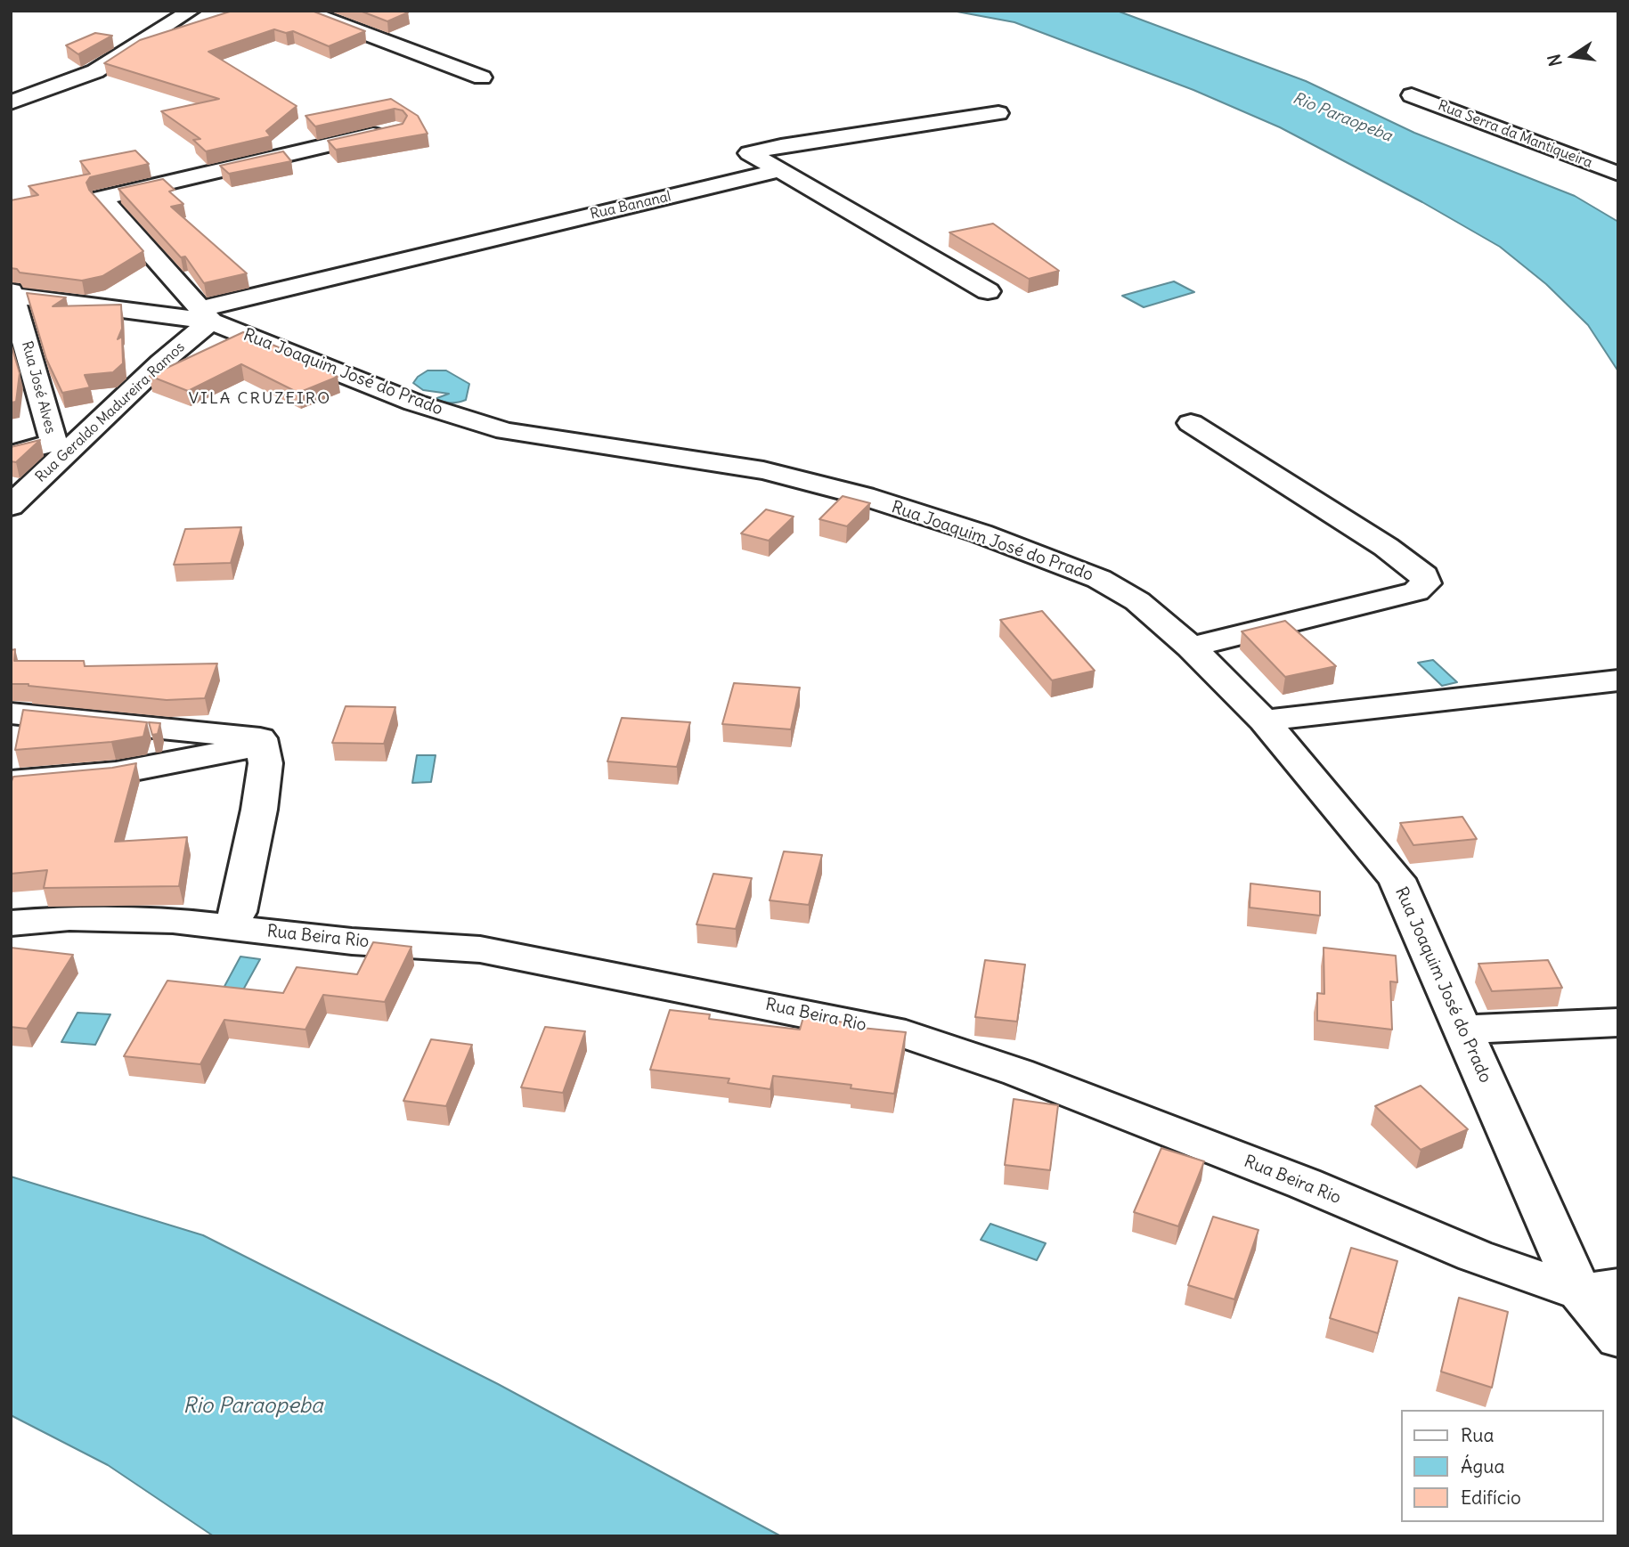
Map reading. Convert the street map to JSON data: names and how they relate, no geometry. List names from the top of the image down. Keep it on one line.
{"streets":{"street":["Rua Serra da Mantiqueira","Rua Bananal","Rua Joaquim José do Prado","Rua José Alves","Rua Geraldo Madureira Ramos","Rua Beira Rio"]},"crossings":[["Rua Bananal","Rua Joaquim José do Prado"],["Rua Bananal","Rua Geraldo Madureira Ramos"],["Rua Joaquim José do Prado","Rua José Alves"],["Rua Joaquim José do Prado","Rua Geraldo Madureira Ramos"],["Rua Joaquim José do Prado","Rua Beira Rio"],["Rua José Alves","Rua Geraldo Madureira Ramos"]],"districts":["VILA CRUZEIRO"],"water":["Rio Paraopeba"],"legend":["Rua","Água","Edifício"],"north":"left"}
